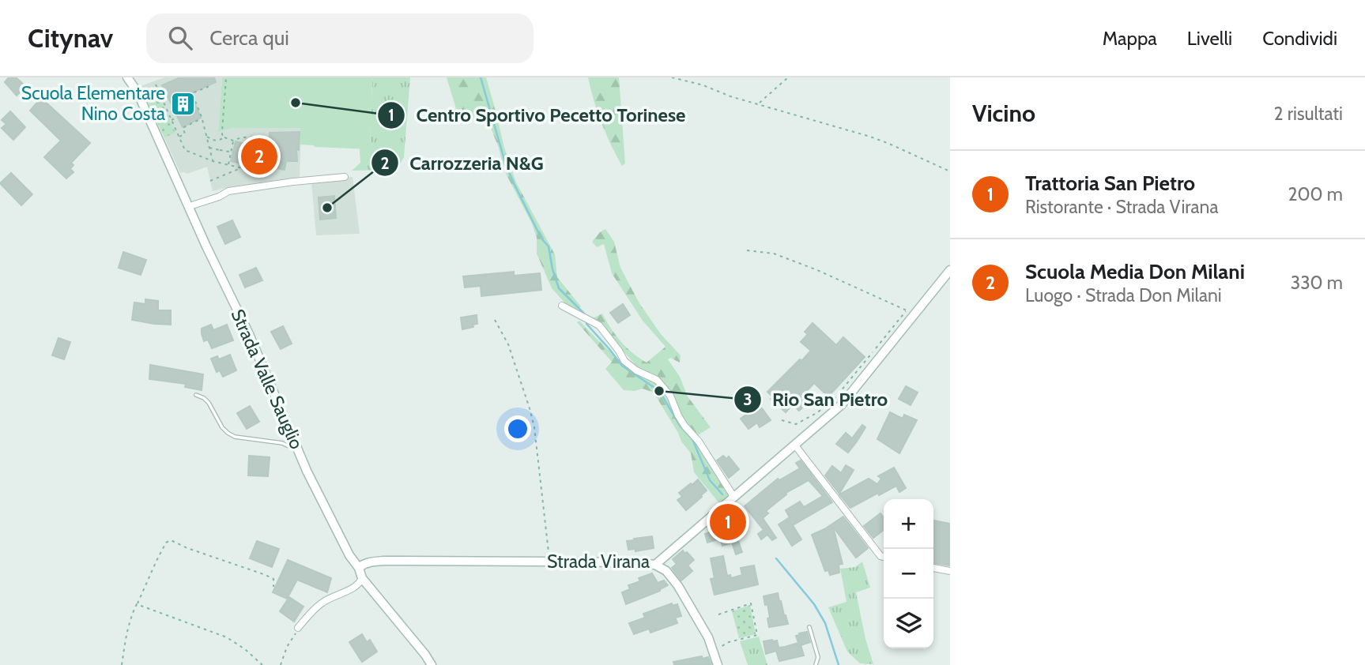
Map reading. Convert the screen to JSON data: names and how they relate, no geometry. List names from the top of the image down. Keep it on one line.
{"streets":{"street":["Strada Valle Sauglio","Strada Virana"]},"crossings":[["Strada Valle Sauglio","Strada Virana"]],"places":{"other":["Centro Sportivo Pecetto Torinese","Carrozzeria N&G","Rio San Pietro"],"building":["Scuola Elementare Nino Costa"]},"page":{"header":"Citynav","search":"Cerca qui","nav":["Mappa","Livelli","Condividi"],"heading":["Vicino","2 risultati"],"pins":["2","1"],"list":[{"mark":"1","name":"Trattoria San Pietro","note":"Ristorante · Strada Virana","value":"200 m"},{"mark":"2","name":"Scuola Media Don Milani","note":"Luogo · Strada Don Milani","value":"330 m"}],"map_buttons":["+","−"]}}
